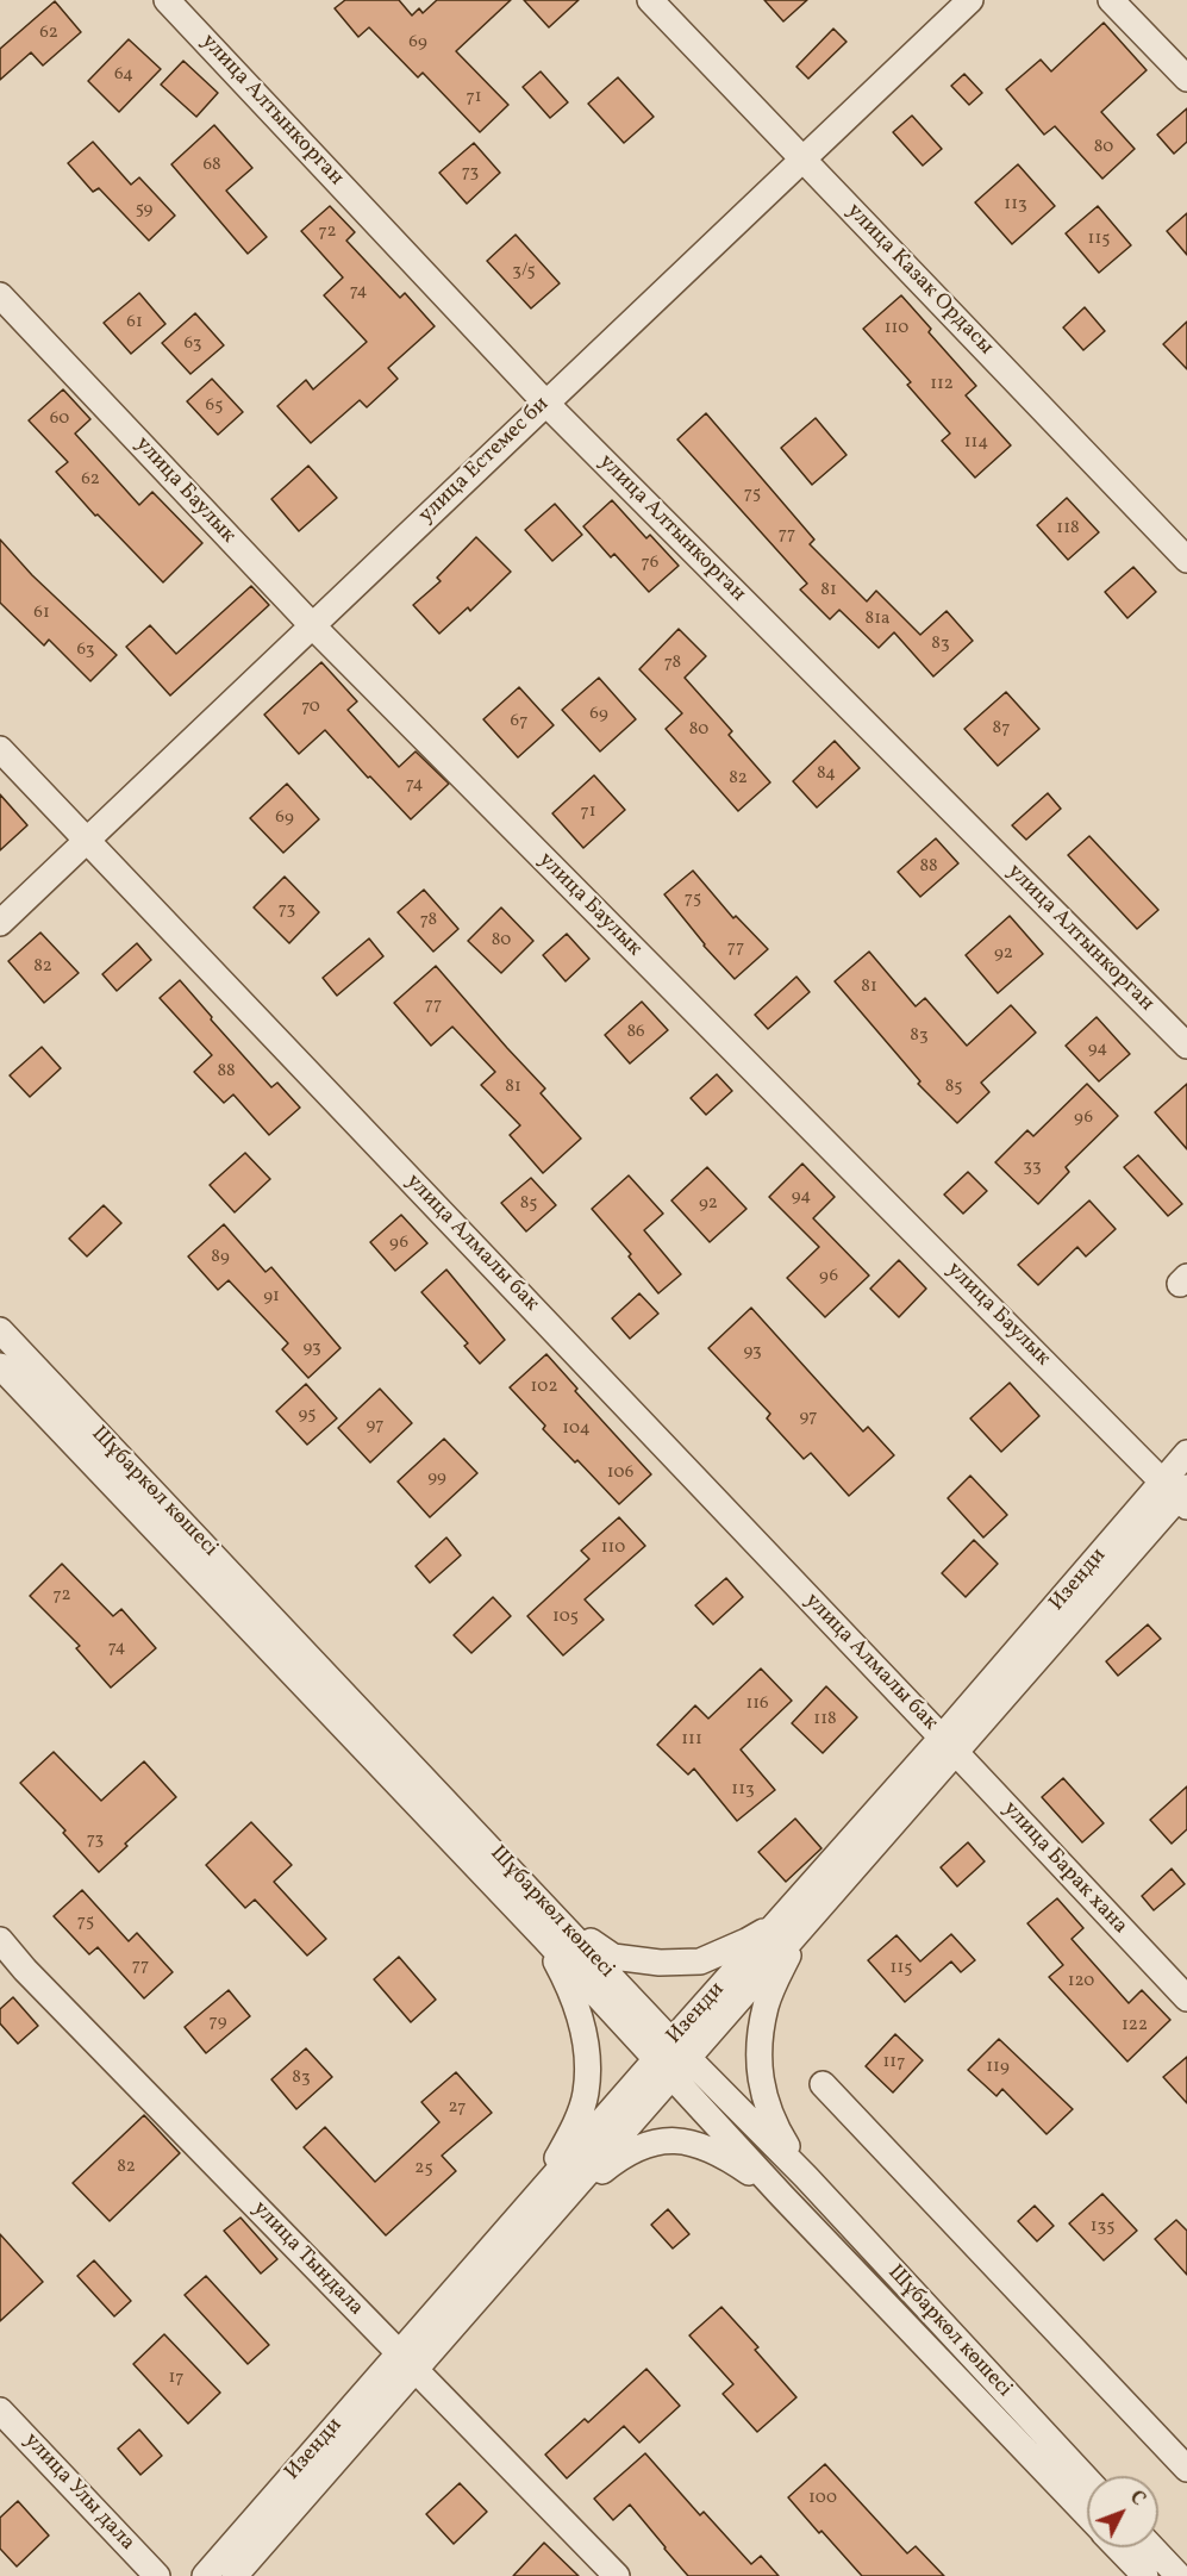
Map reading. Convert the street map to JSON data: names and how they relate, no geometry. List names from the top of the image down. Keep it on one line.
{"streets":{"street":["улица Алтынкорган","улица Казак Ордасы","улица Естемес би","улица Баулык","улица Алмалы бак","Шұбаркөл көшесі","Изенди","улица Барак хана","улица Тындала","улица Улы дала"]},"crossings":[["улица Алтынкорган","улица Естемес би"],["улица Казак Ордасы","улица Естемес би"],["улица Естемес би","улица Баулык"],["улица Естемес би","улица Алмалы бак"],["улица Баулык","Изенди"],["улица Алмалы бак","Изенди"],["улица Алмалы бак","улица Барак хана"],["Шұбаркөл көшесі","Изенди"],["Изенди","улица Барак хана"],["Изенди","улица Тындала"]],"house_numbers":["62","69","64","71","80","68","73","113","59","72","115","3/5","74","61","110","63","112","65","60","114","62","75","118","77","76","81","61","81а","83","63","78","70","69","67","87","80","84","82","74","71","69","88","75","73","78","80","77","92","82","81","77","86","83","94","88","81","85","96","33","94","85","92","96","89","96","91","93","93","102","95","97","97","104","106","99","110","72","105","74","116","118","111","113","73","75","77","115","120","79","122","117","119","83","27","82","25","135","17","100"],"north":"top right"}
